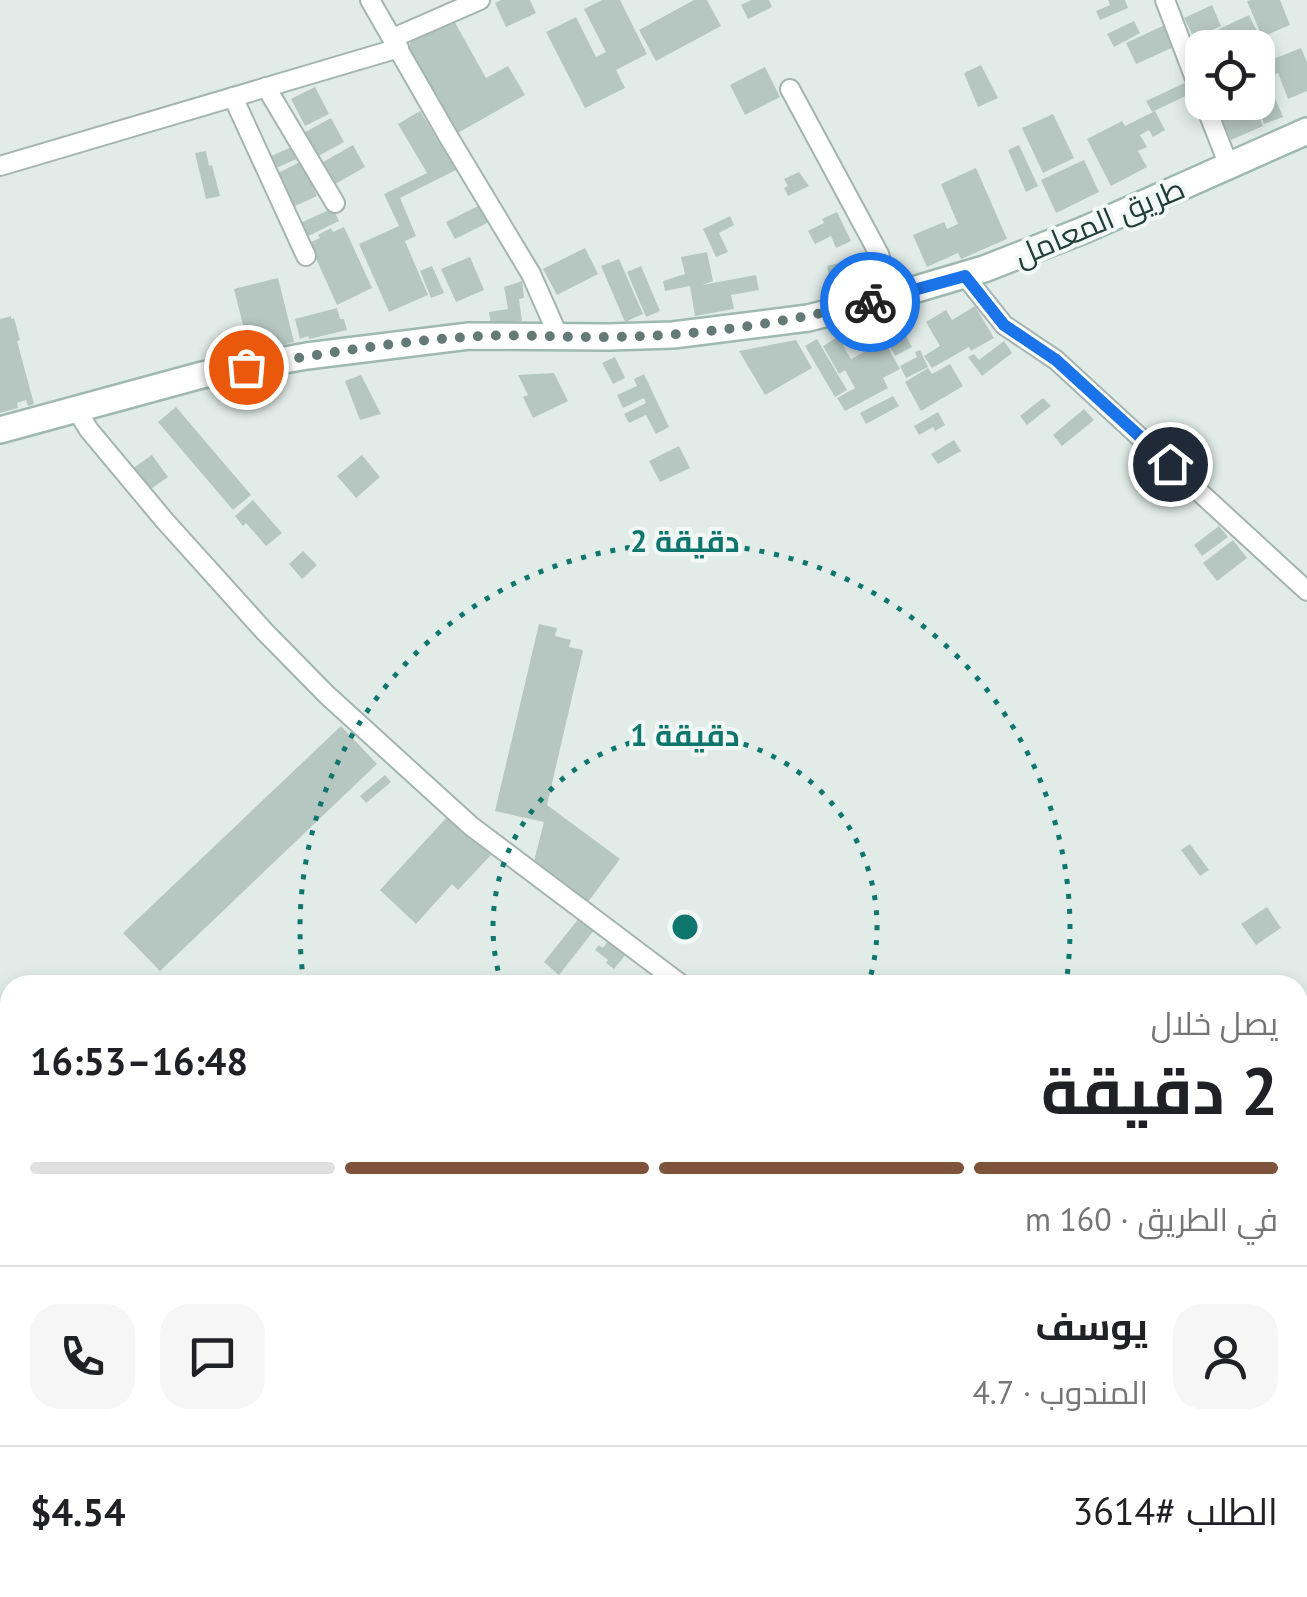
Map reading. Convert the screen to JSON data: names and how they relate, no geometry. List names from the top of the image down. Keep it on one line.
{"streets":{"main road":["طريق المعامل"]},"page":{"heading":["2 دقيقة","يصل خلال","16:48–16:53"],"panel":["يوسف","المندوب · 4.7","الطلب #3614","$4.54"],"bar":"في الطريق · 160 m"},"rings":["2 دقيقة","1 دقيقة"]}
